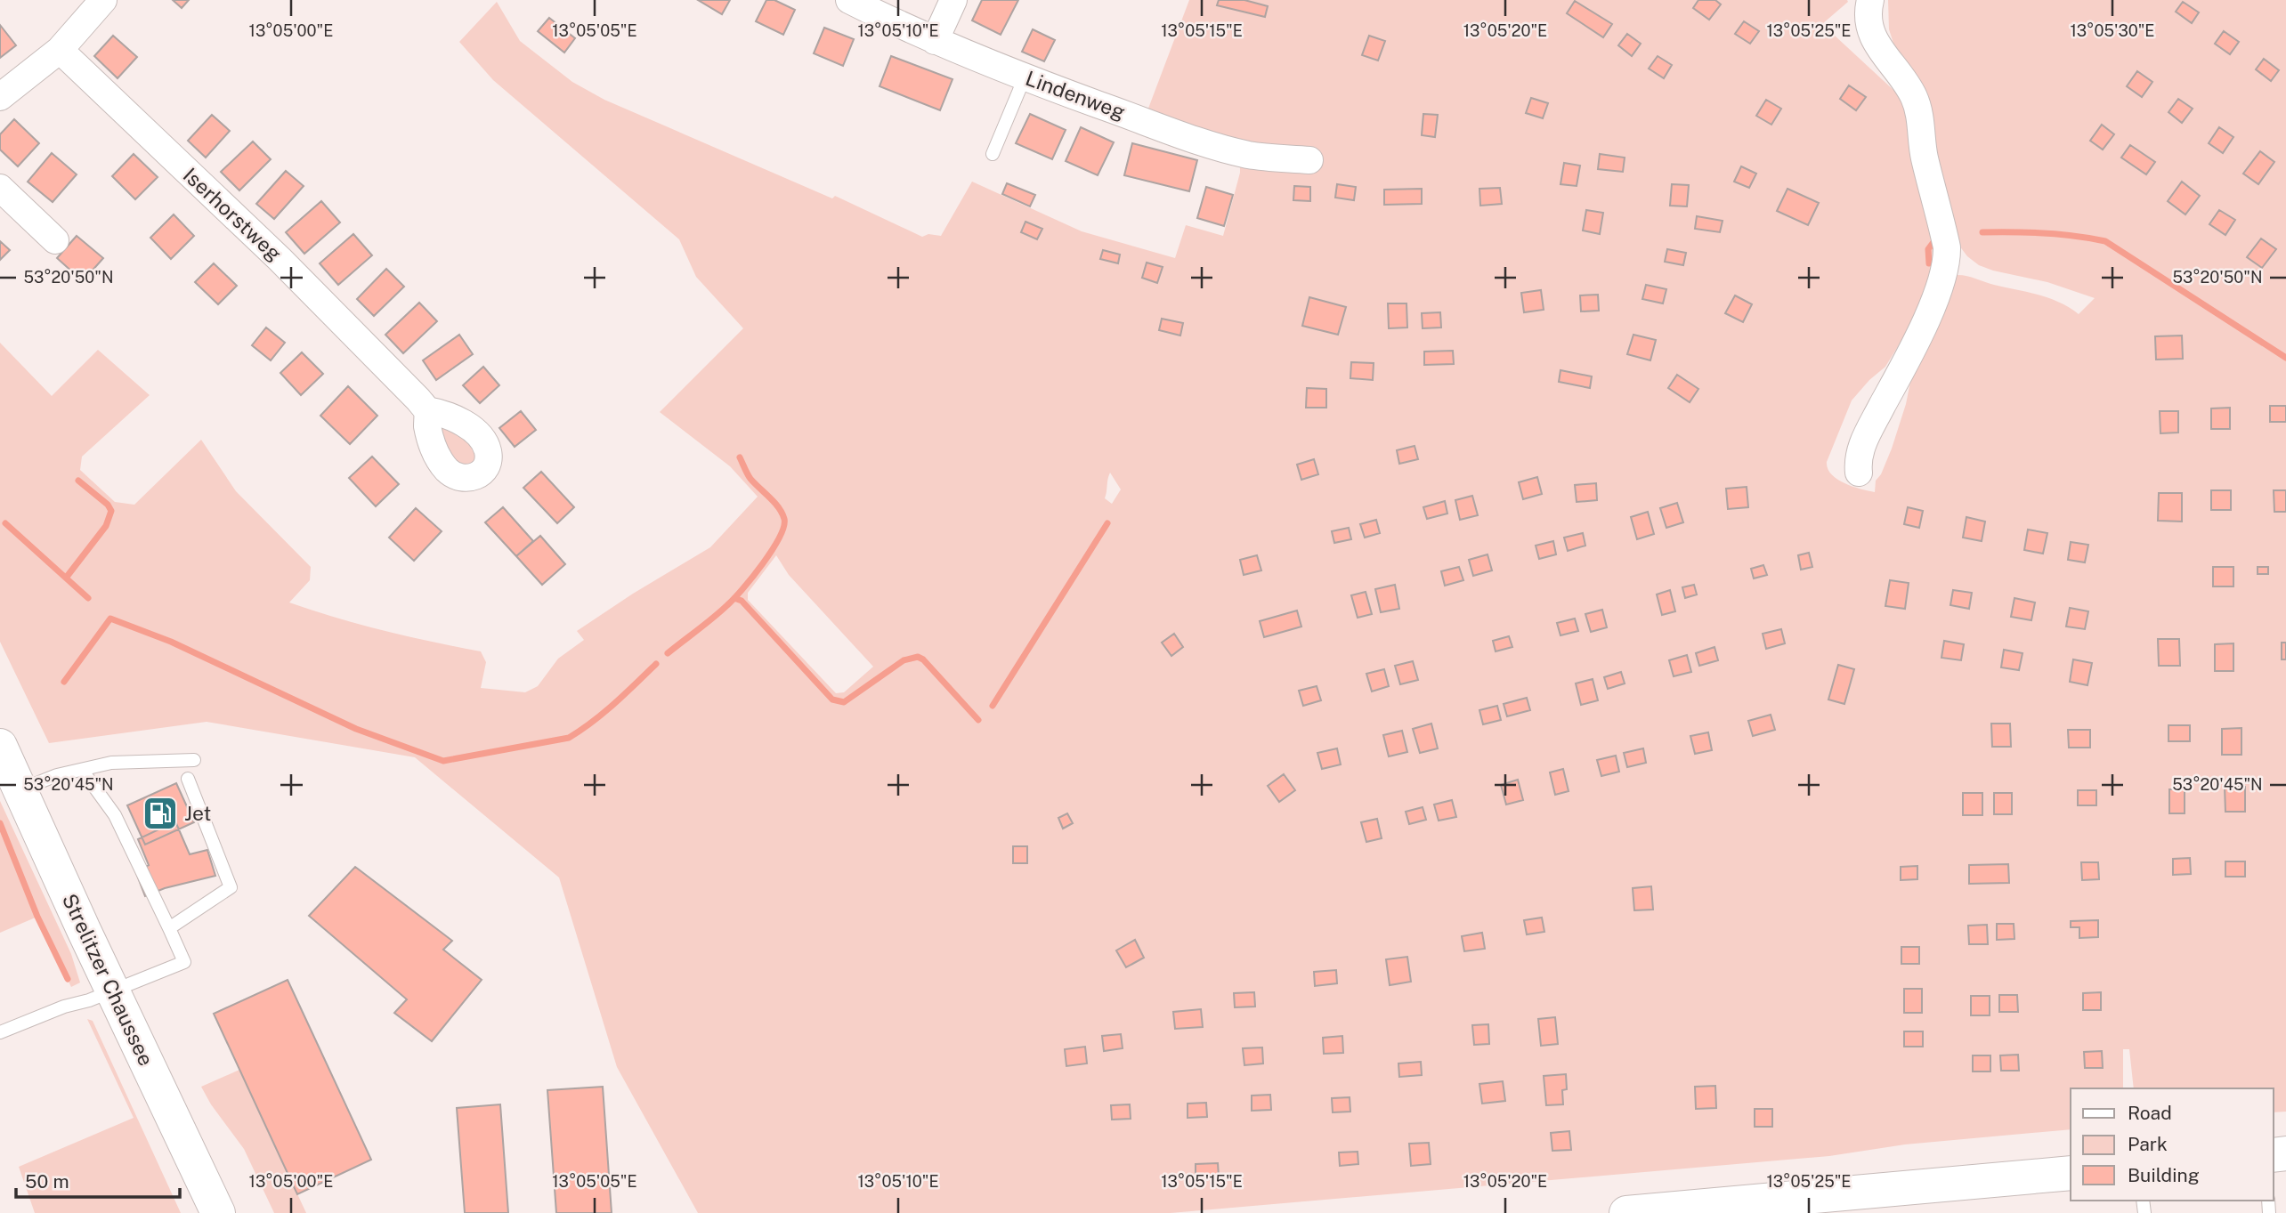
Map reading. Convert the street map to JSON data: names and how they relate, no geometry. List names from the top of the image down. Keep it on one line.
{"streets":{"main road":["Strelitzer Chaussee"],"street":["Lindenweg","Iserhorstweg"]},"places":{"fuel station":["Jet"]},"legend":["Road","Park","Building"],"scale_bar":"50 m","coordinates":["13°05'00\"E","13°05'05\"E","13°05'10\"E","13°05'15\"E","13°05'20\"E","13°05'25\"E","13°05'30\"E","53°20'50\"N","53°20'45\"N"]}
